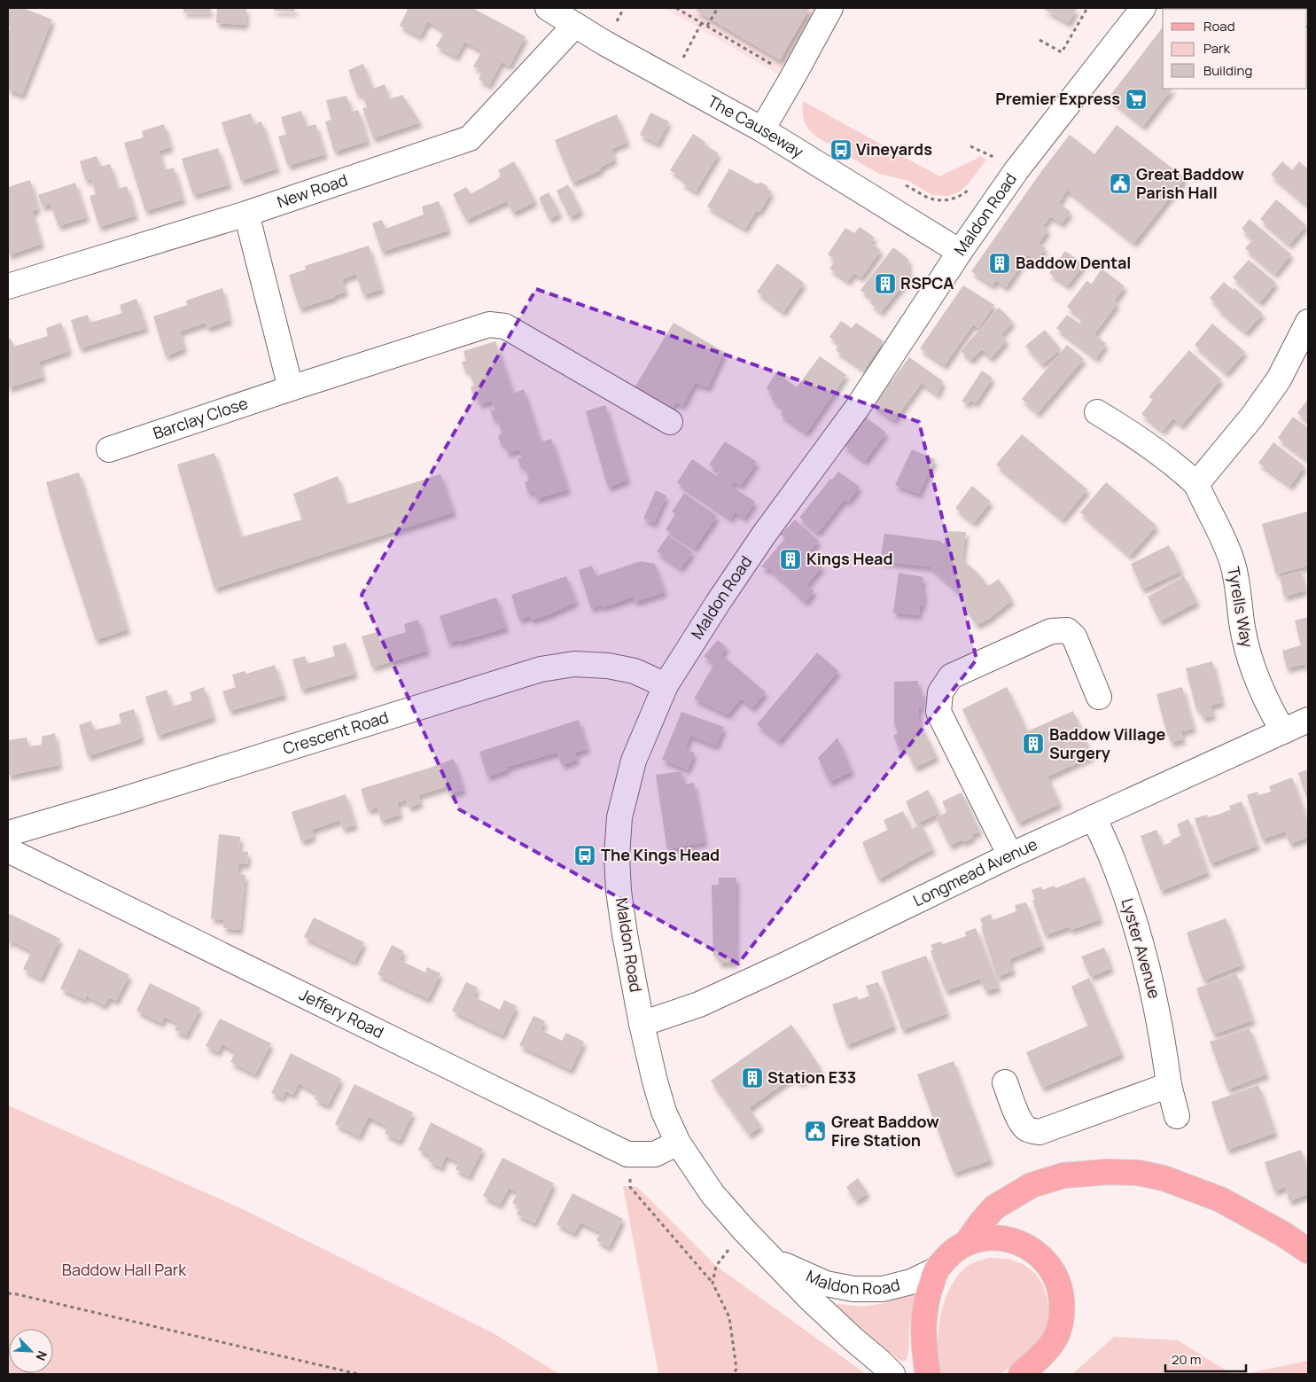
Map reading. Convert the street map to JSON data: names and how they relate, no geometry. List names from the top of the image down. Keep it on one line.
{"streets":{"main road":["Maldon Road"],"street":["The Causeway","New Road","Barclay Close","Tyrells Way","Crescent Road","Longmead Avenue","Lyster Avenue","Jeffery Road"]},"crossings":[["The Causeway","New Road"],["The Causeway","Maldon Road"],["Maldon Road","Crescent Road"],["Maldon Road","Longmead Avenue"],["Maldon Road","Jeffery Road"],["Tyrells Way","Longmead Avenue"],["Longmead Avenue","Lyster Avenue"]],"parks":["Baddow Hall Park"],"places":{"supermarket":["Premier Express"],"bus stop":["Vineyards","The Kings Head"],"public building":["Great Baddow Parish Hall","Great Baddow Fire Station"],"building":["Baddow Dental","RSPCA","Kings Head","Baddow Village Surgery","Station E33"]},"legend":["Road","Park","Building"],"scale_bar":"20 m","north":"bottom right"}
